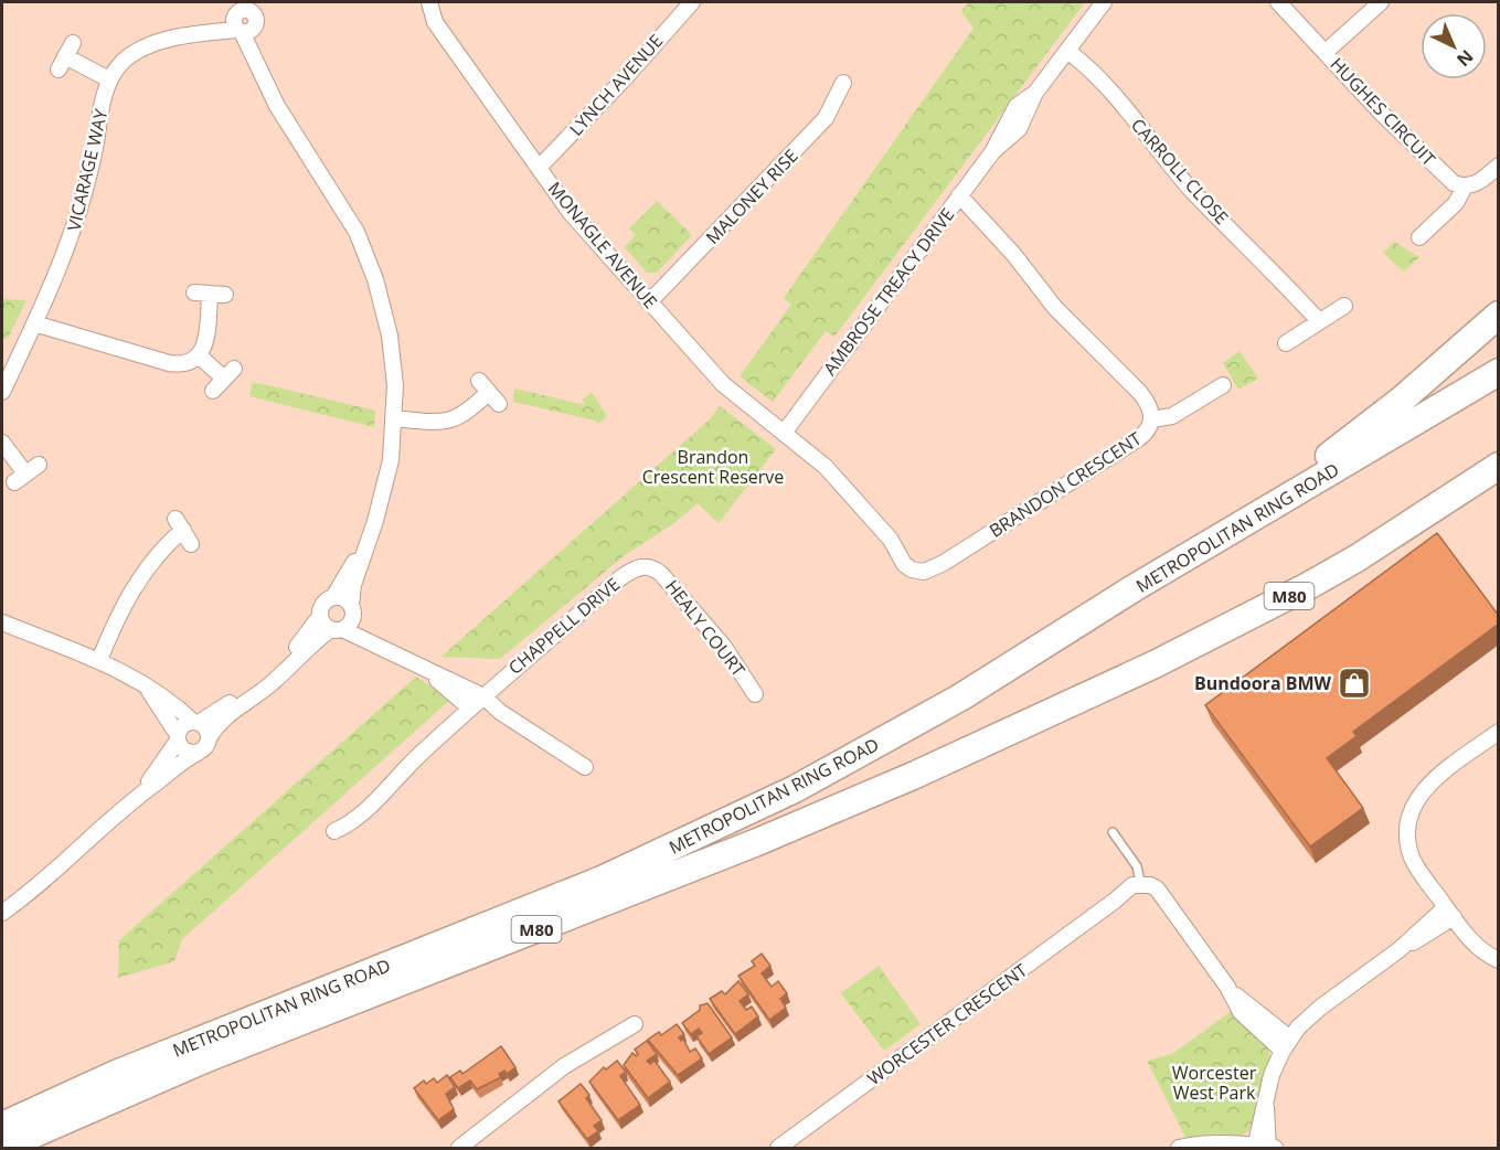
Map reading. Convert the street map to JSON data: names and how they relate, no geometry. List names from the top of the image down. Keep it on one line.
{"streets":{"highway":["METROPOLITAN RING ROAD","M80"],"street":["LYNCH AVENUE","HUGHES CIRCUIT","VICARAGE WAY","CARROLL CLOSE","MALONEY RISE","MONAGLE AVENUE","AMBROSE TREACY DRIVE","BRANDON CRESCENT","CHAPPELL DRIVE","HEALY COURT","WORCESTER CRESCENT"]},"crossings":[["LYNCH AVENUE","MONAGLE AVENUE"],["CARROLL CLOSE","AMBROSE TREACY DRIVE"],["MALONEY RISE","MONAGLE AVENUE"],["MONAGLE AVENUE","AMBROSE TREACY DRIVE"],["MONAGLE AVENUE","BRANDON CRESCENT"],["AMBROSE TREACY DRIVE","BRANDON CRESCENT"],["CHAPPELL DRIVE","HEALY COURT"]],"parks":["Brandon Crescent Reserve","Worcester West Park"],"places":{"shop":["Bundoora BMW"]},"north":"bottom right"}
